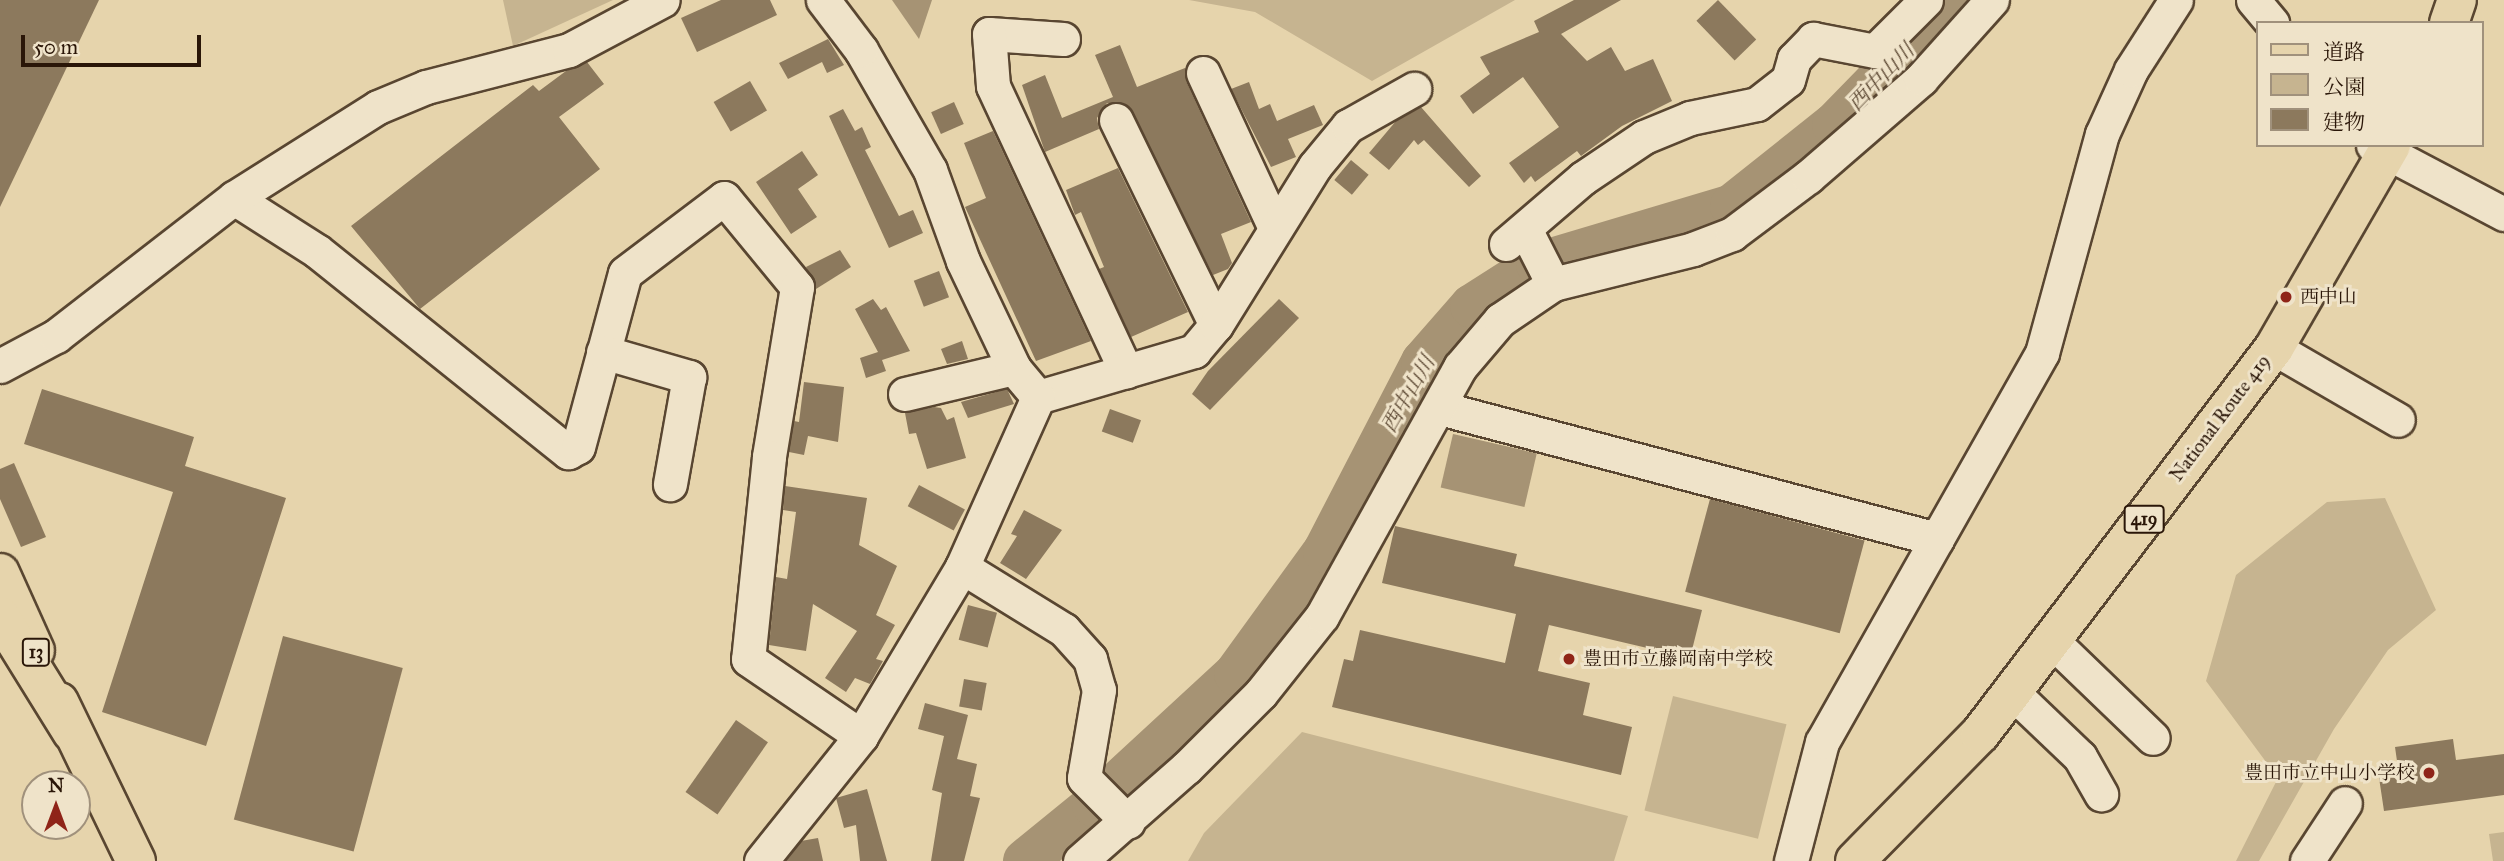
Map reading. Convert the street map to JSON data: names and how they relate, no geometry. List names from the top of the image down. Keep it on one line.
{"streets":{"main road":["National Route 419","419","13"]},"water":["西中山川"],"places":["西中山","豊田市立藤岡南中学校","豊田市立中山小学校"],"legend":["道路","公園","建物"],"scale_bar":"50 m","north":"top"}
